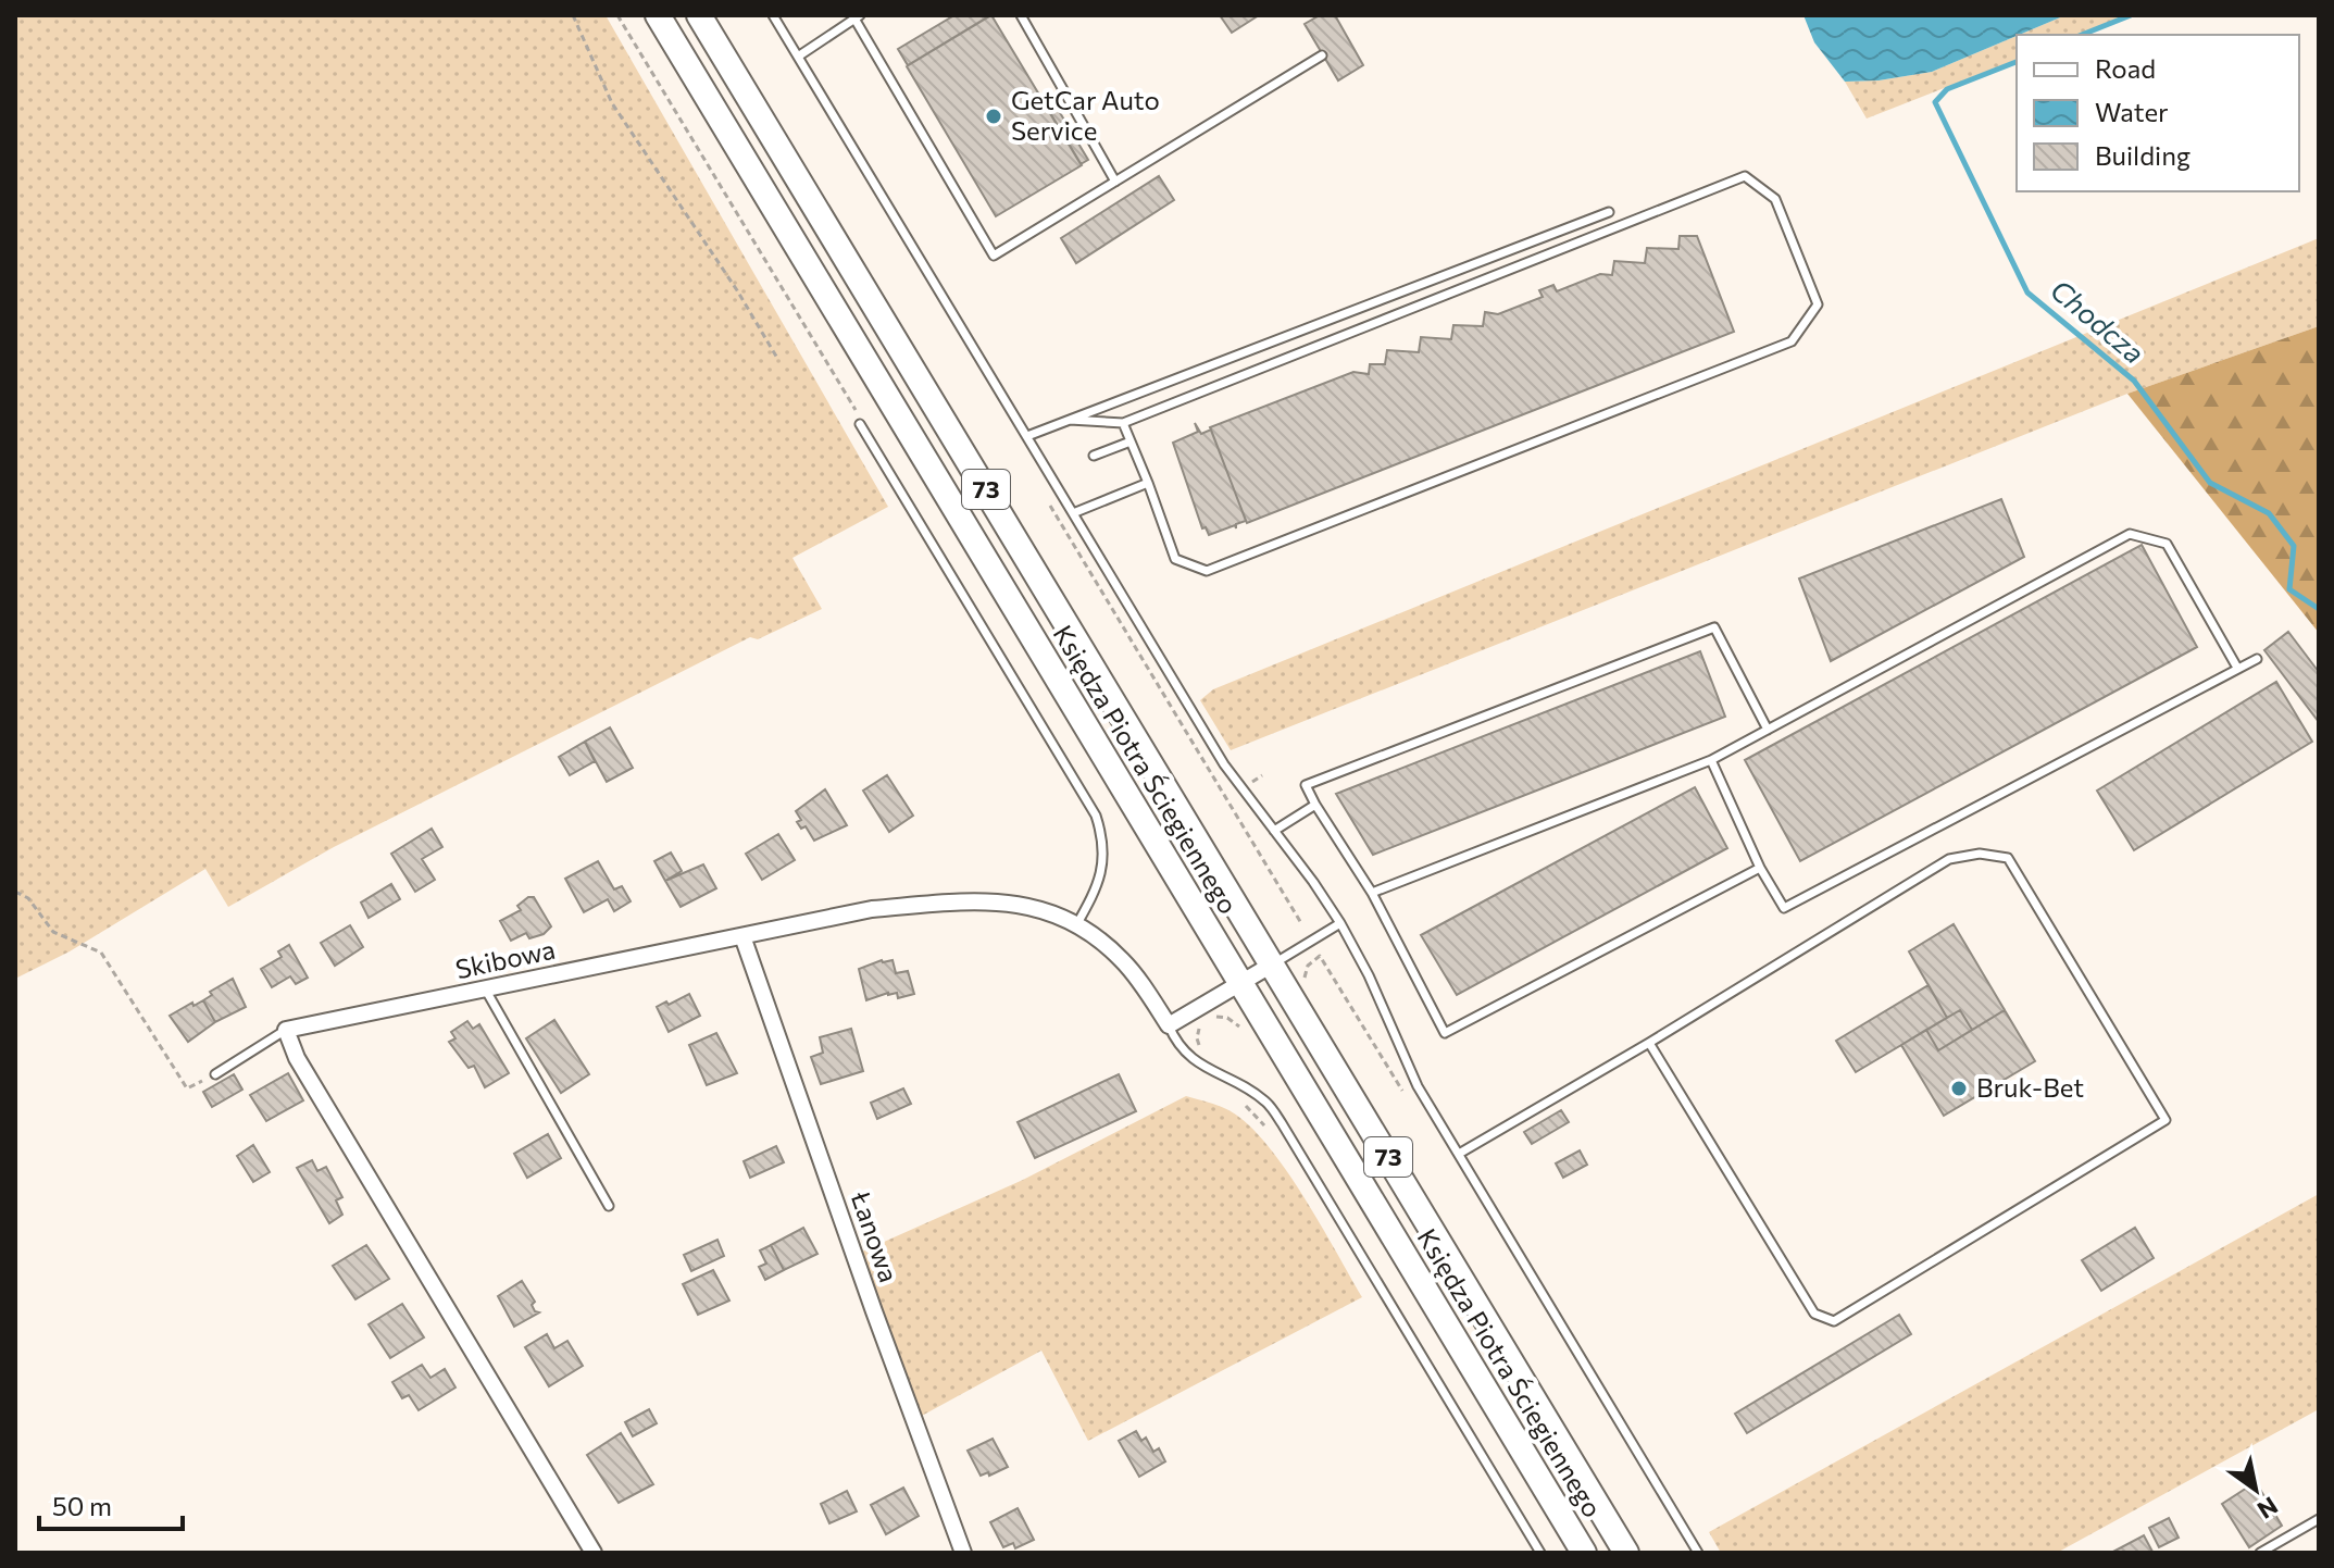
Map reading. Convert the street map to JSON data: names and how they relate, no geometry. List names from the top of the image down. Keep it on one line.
{"streets":{"main road":["73","Księdza Piotra Ściegiennego"],"street":["Skibowa","Łanowa"]},"crossings":[["Skibowa","Łanowa"]],"water":["Chodcza"],"places":["GetCar Auto Service","Bruk-Bet"],"legend":["Road","Water","Building"],"scale_bar":"50 m","north":"bottom right"}
